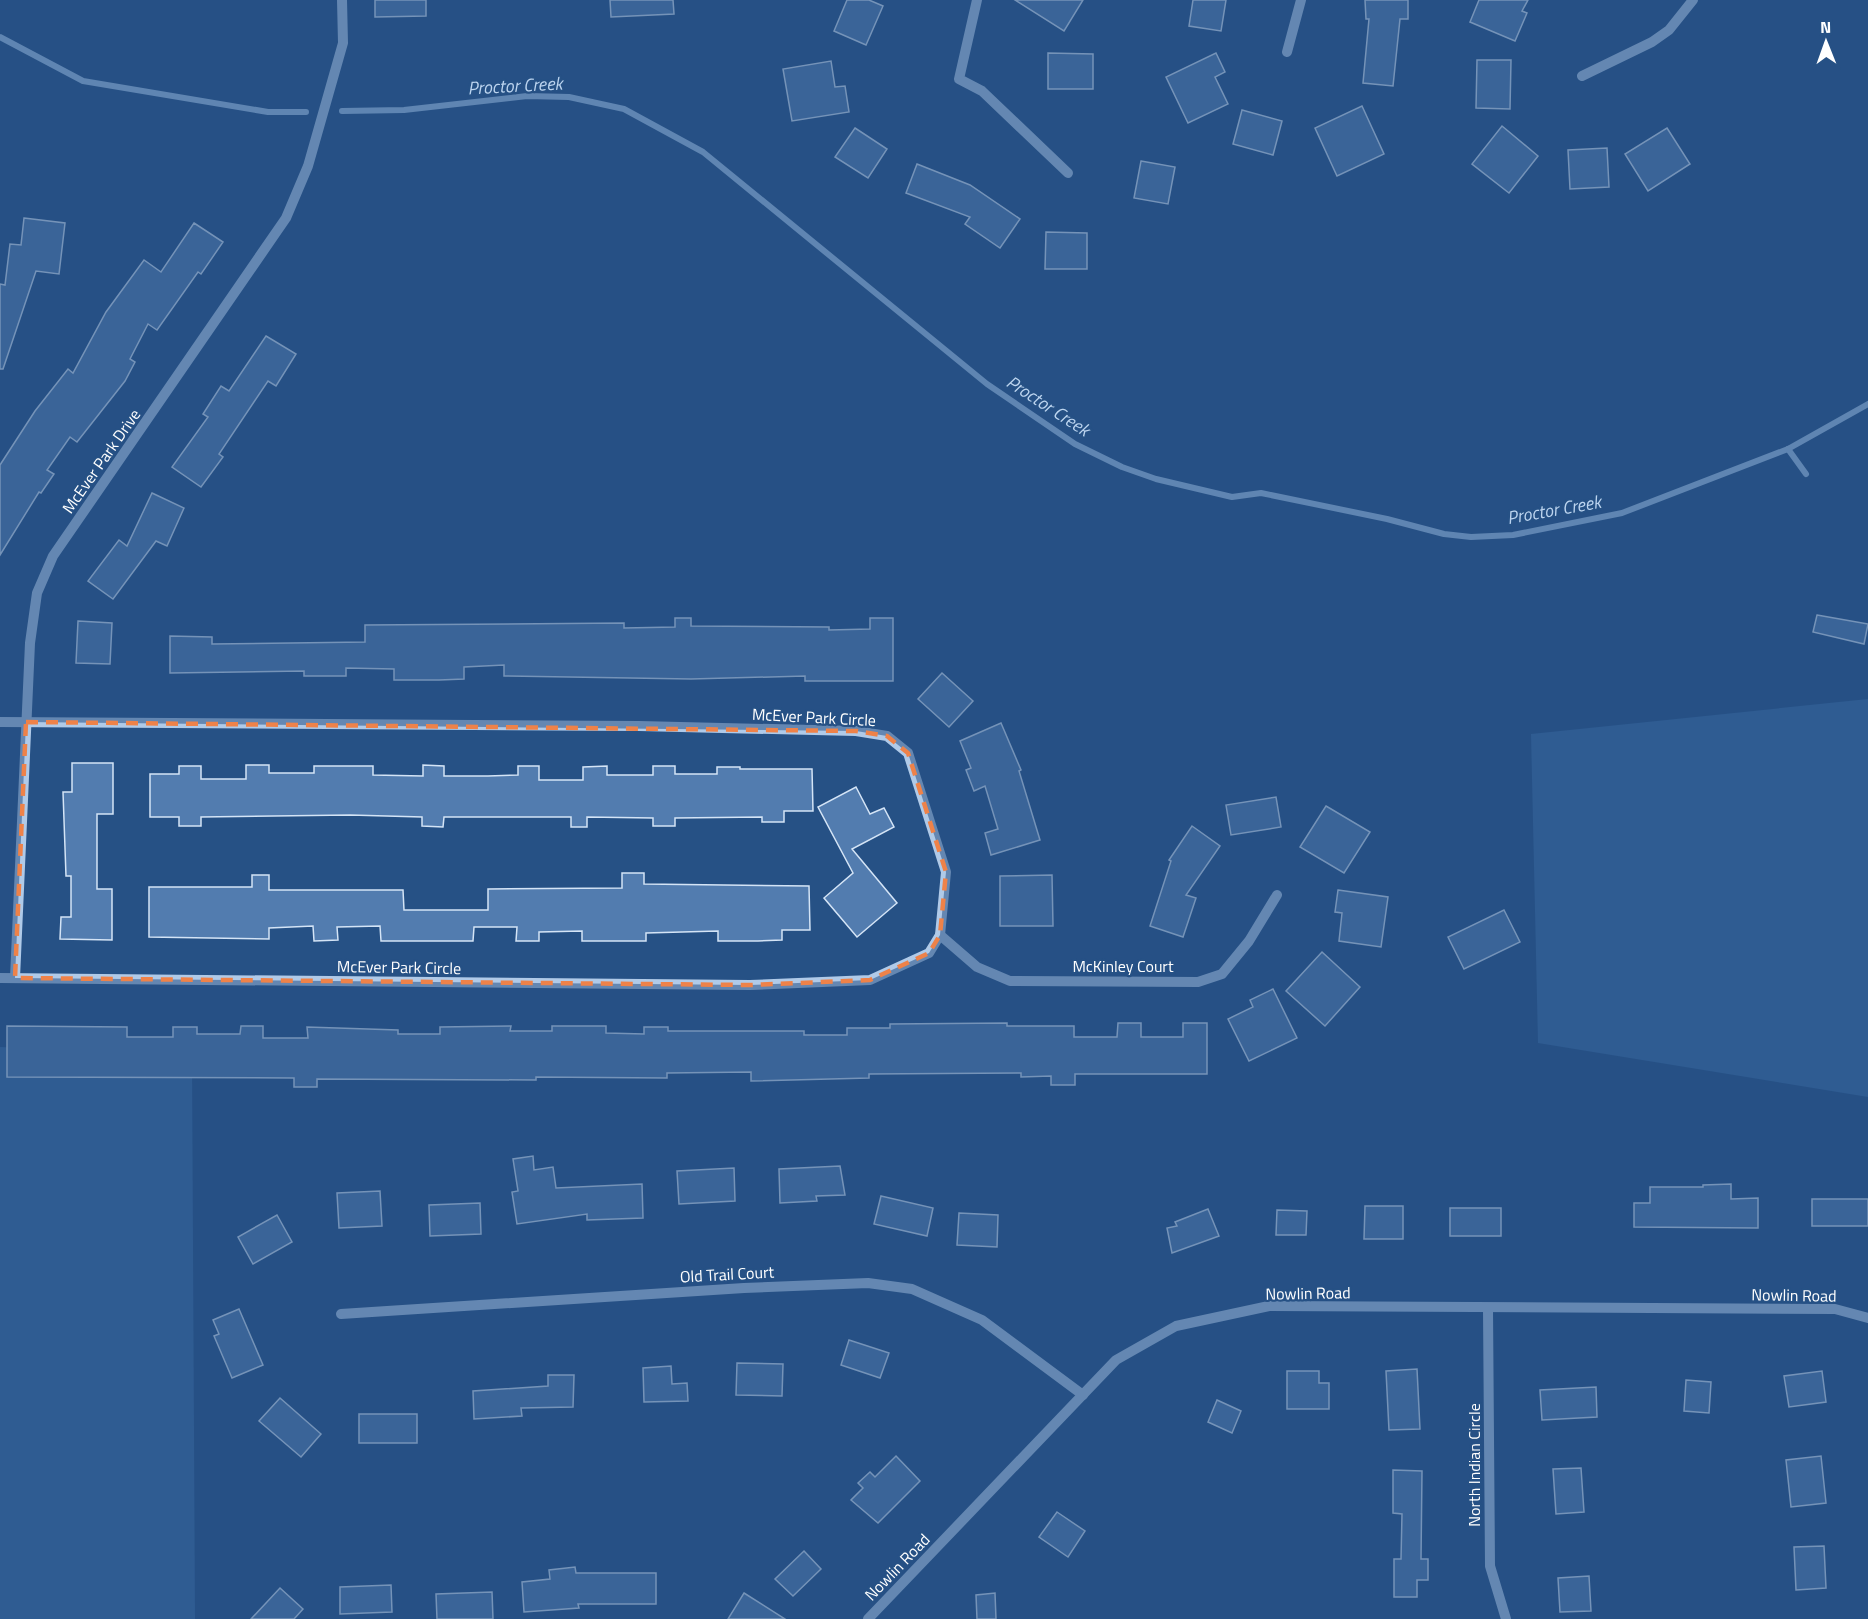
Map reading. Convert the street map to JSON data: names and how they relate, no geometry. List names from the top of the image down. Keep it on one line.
{"streets":{"street":["McEver Park Drive","McEver Park Circle","McKinley Court","Old Trail Court","Nowlin Road","North Indian Circle"]},"crossings":[["McEver Park Drive","McEver Park Circle"],["McEver Park Circle","McKinley Court"],["Old Trail Court","Nowlin Road"],["Nowlin Road","North Indian Circle"]],"water":["Proctor Creek"],"north":"top"}
